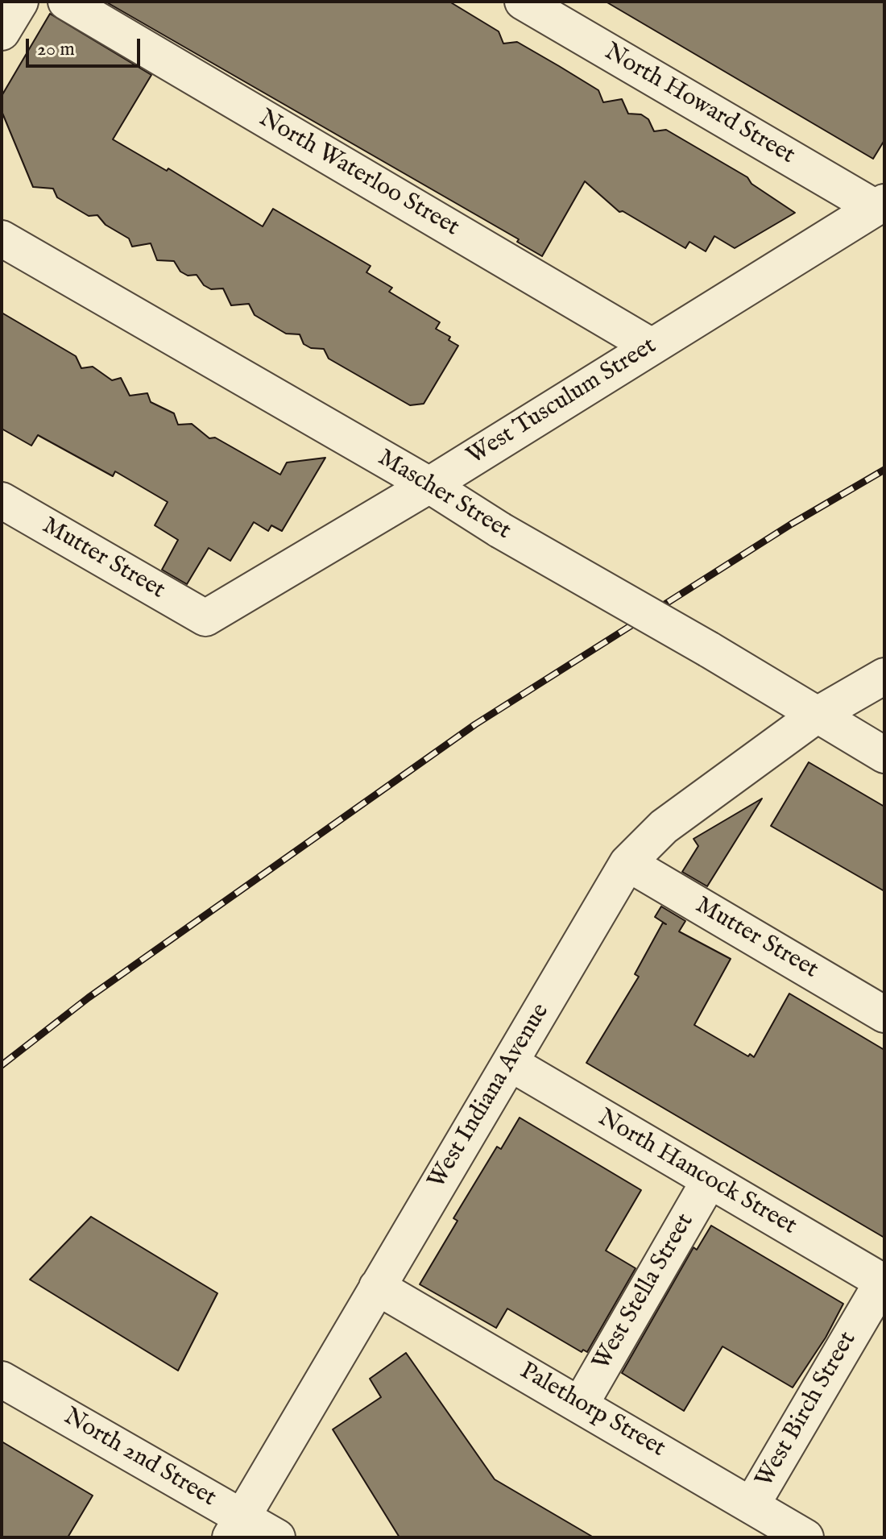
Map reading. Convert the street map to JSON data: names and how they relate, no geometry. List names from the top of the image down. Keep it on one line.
{"streets":{"street":["North Howard Street","North Waterloo Street","West Tusculum Street","Mascher Street","Mutter Street","West Indiana Avenue","North Hancock Street","West Stella Street","West Birch Street","Palethorp Street","North 2nd Street"]},"crossings":[["North Howard Street","West Tusculum Street"],["North Waterloo Street","West Tusculum Street"],["West Tusculum Street","Mascher Street"],["West Tusculum Street","Mutter Street"],["Mascher Street","West Indiana Avenue"],["Mutter Street","West Indiana Avenue"],["West Indiana Avenue","North Hancock Street"],["West Indiana Avenue","Palethorp Street"],["West Indiana Avenue","North 2nd Street"],["North Hancock Street","West Stella Street"],["North Hancock Street","West Birch Street"],["West Stella Street","Palethorp Street"],["West Birch Street","Palethorp Street"]],"scale_bar":"20 m"}
